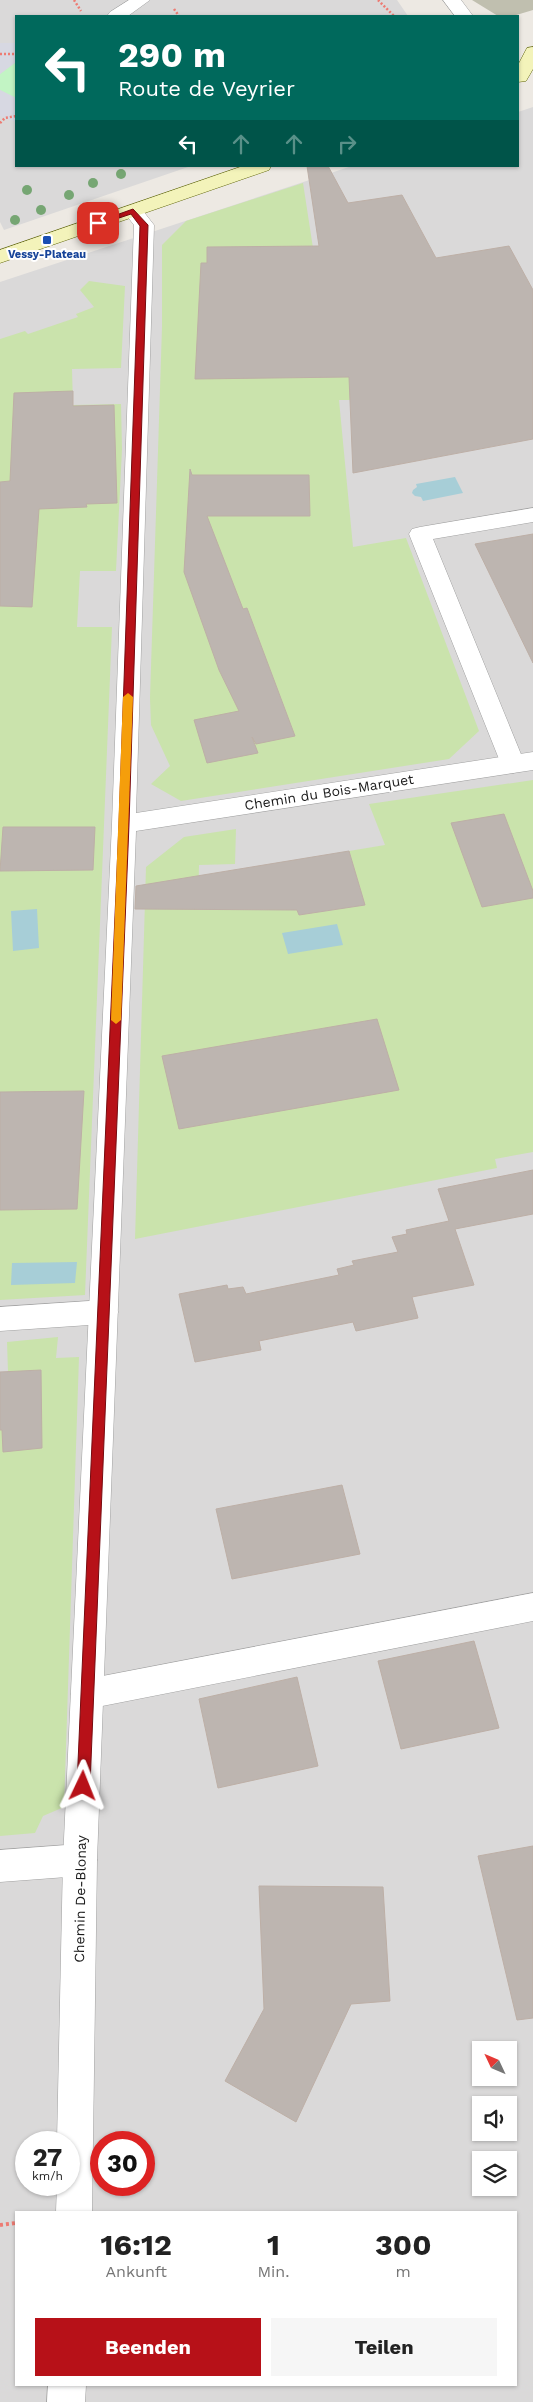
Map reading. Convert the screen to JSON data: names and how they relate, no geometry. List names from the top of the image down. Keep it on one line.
{"streets":{"street":["Chemin du Bois-Marquet","Chemin De-Blonay"]},"crossings":[["Chemin du Bois-Marquet","Chemin De-Blonay"]],"places":{"transit":["Vessy-Plateau"]},"north":"top left","page":{"turn":["290 m","Route de Veyrier"],"speed":"27 km/h","limit":"30","eta":["16:12","Ankunft","1","Min.","300","m"],"buttons":["Beenden","Teilen"]}}
